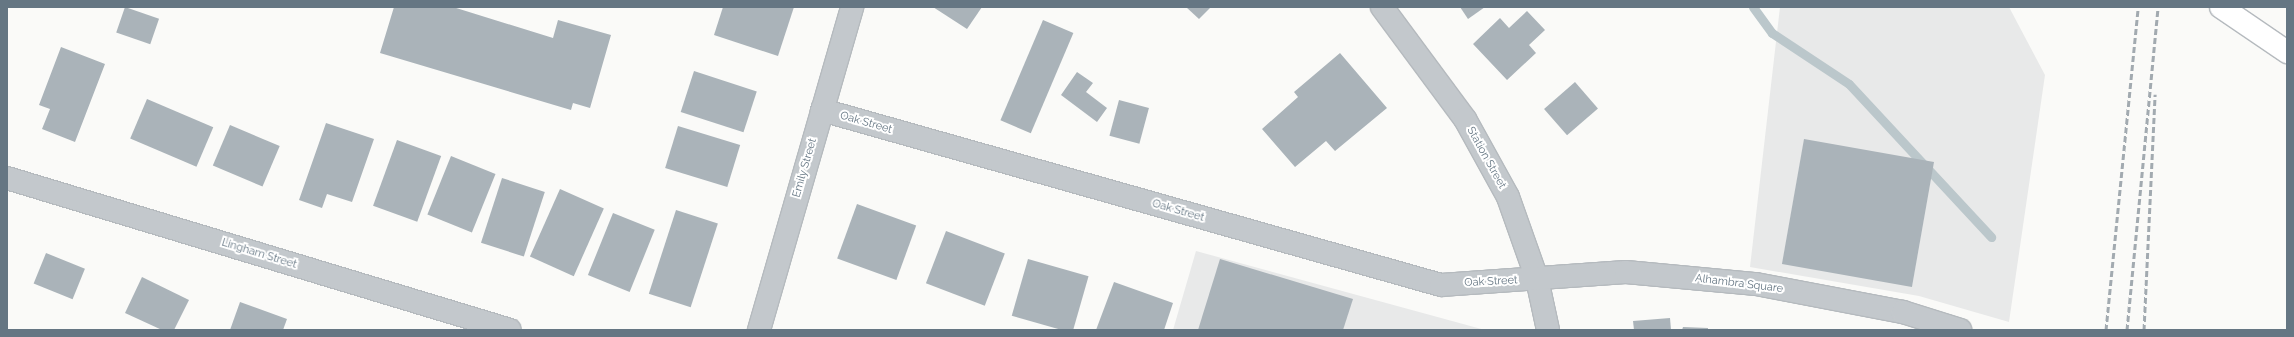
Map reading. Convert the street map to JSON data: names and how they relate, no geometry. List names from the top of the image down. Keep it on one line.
{"streets":{"street":["Oak Street","Station Street","Emily Street","Lingham Street","Alhambra Square"]},"crossings":[["Oak Street","Station Street"],["Oak Street","Emily Street"],["Oak Street","Alhambra Square"],["Station Street","Alhambra Square"]]}
